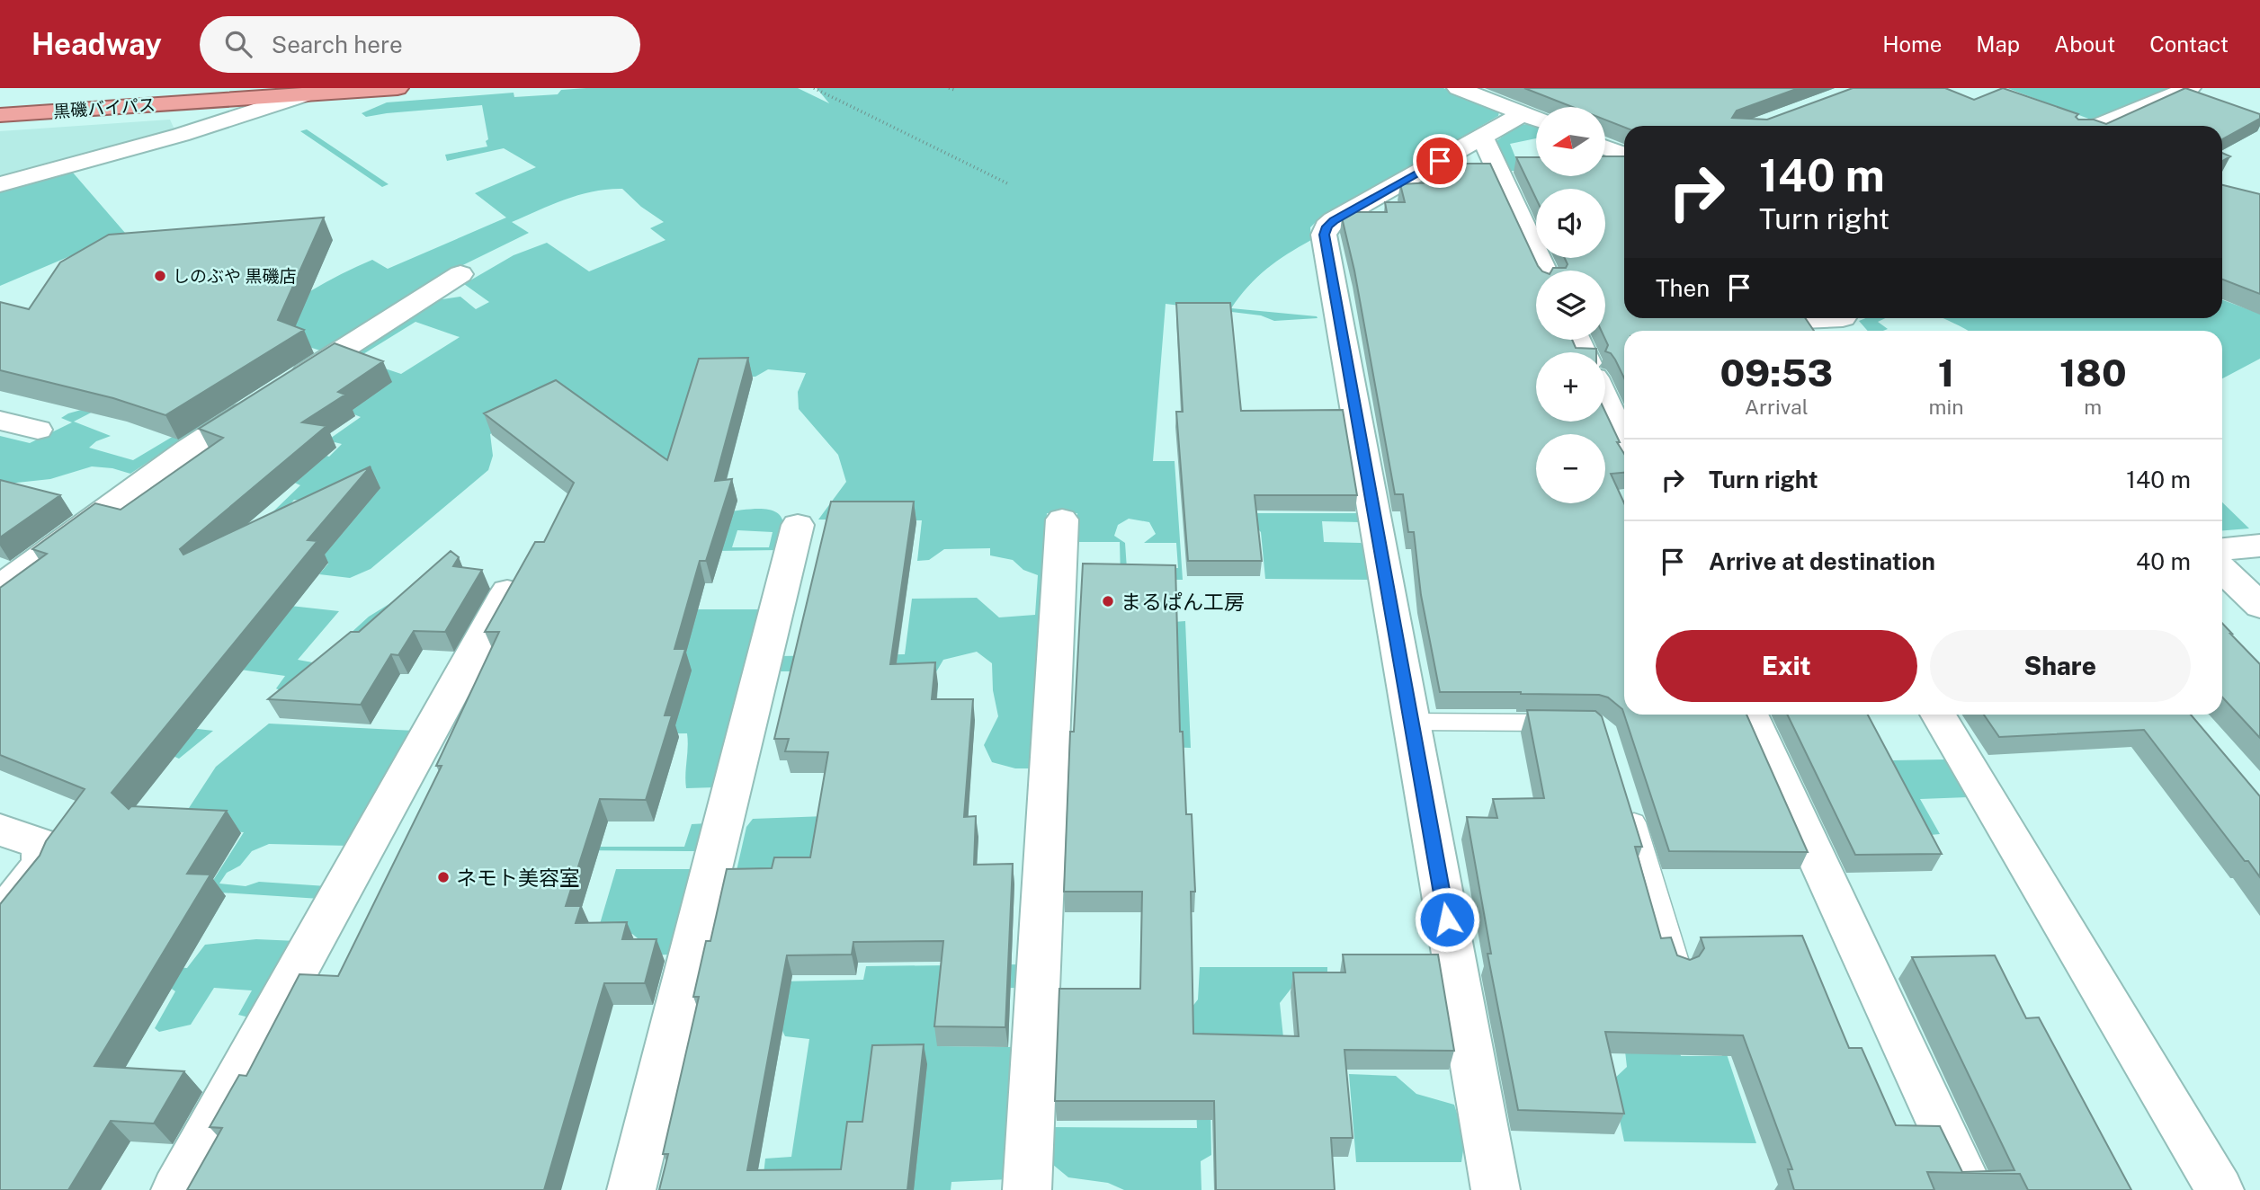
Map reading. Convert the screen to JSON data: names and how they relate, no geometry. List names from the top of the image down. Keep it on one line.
{"streets":{"highway":["黒磯バイパス"]},"places":["しのぶや 黒磯店","まるぱん工房","ネモト美容室"],"north":"left","page":{"header":"Headway","search":"Search here","nav":["Home","Map","About","Contact"],"map_buttons":["+","−"],"turn":["140 m","Turn right"],"then":"Then","eta":["09:53","Arrival","1","min","180","m"],"list":[{"name":"Turn right","value":"140 m"},{"name":"Arrive at destination","value":"40 m"}],"buttons":["Exit","Share"]}}
